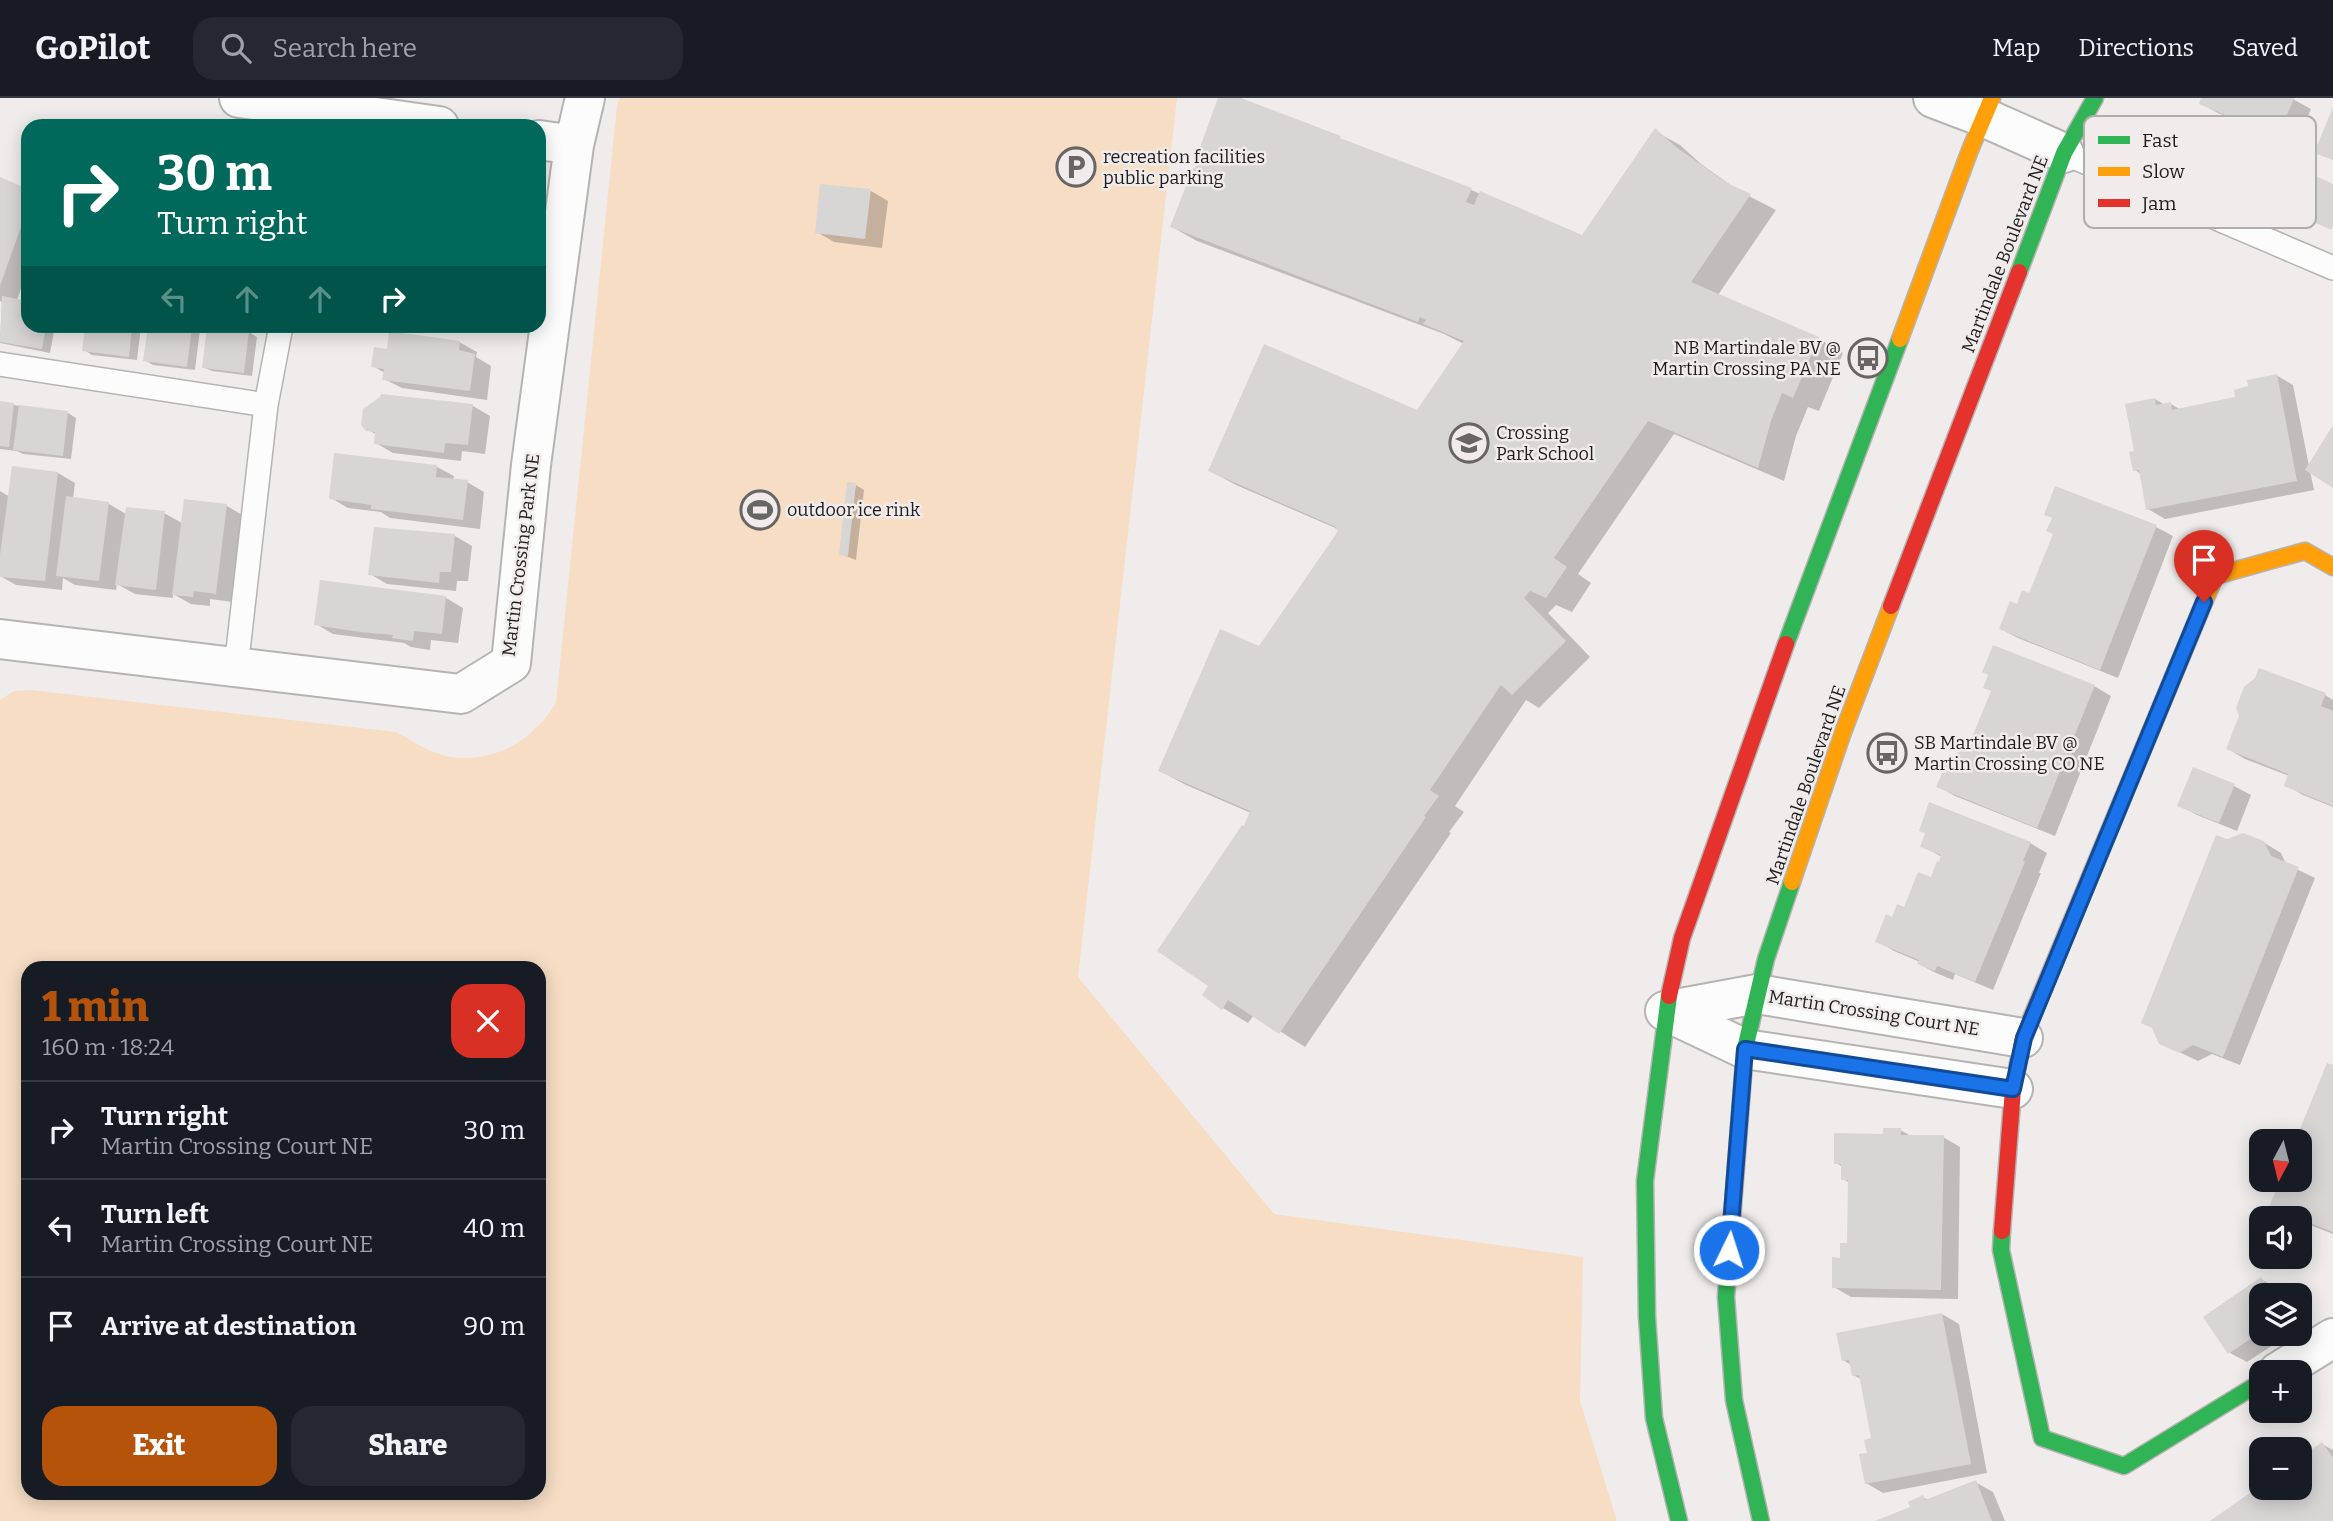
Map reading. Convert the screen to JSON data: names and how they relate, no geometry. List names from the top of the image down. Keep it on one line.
{"streets":{"street":["Martindale Boulevard NE","Martin Crossing Park NE","Martin Crossing Court NE"]},"crossings":[["Martindale Boulevard NE","Martin Crossing Court NE"]],"places":{"parking":["recreation facilities public parking"],"bus stop":["NB Martindale BV @ Martin Crossing PA NE","SB Martindale BV @ Martin Crossing CO NE"],"school or university":["Crossing Park School"],"sports":["outdoor ice rink"]},"legend":["Fast","Slow","Jam"],"north":"bottom","page":{"header":"GoPilot","search":"Search here","nav":["Map","Directions","Saved"],"turn":["30 m","Turn right"],"heading":["1 min","160 m · 18:24"],"list":[{"name":"Turn right","note":"Martin Crossing Court NE","value":"30 m"},{"name":"Turn left","note":"Martin Crossing Court NE","value":"40 m"},{"name":"Arrive at destination","value":"90 m"}],"map_buttons":["+","−"],"buttons":["Exit","Share"]}}
